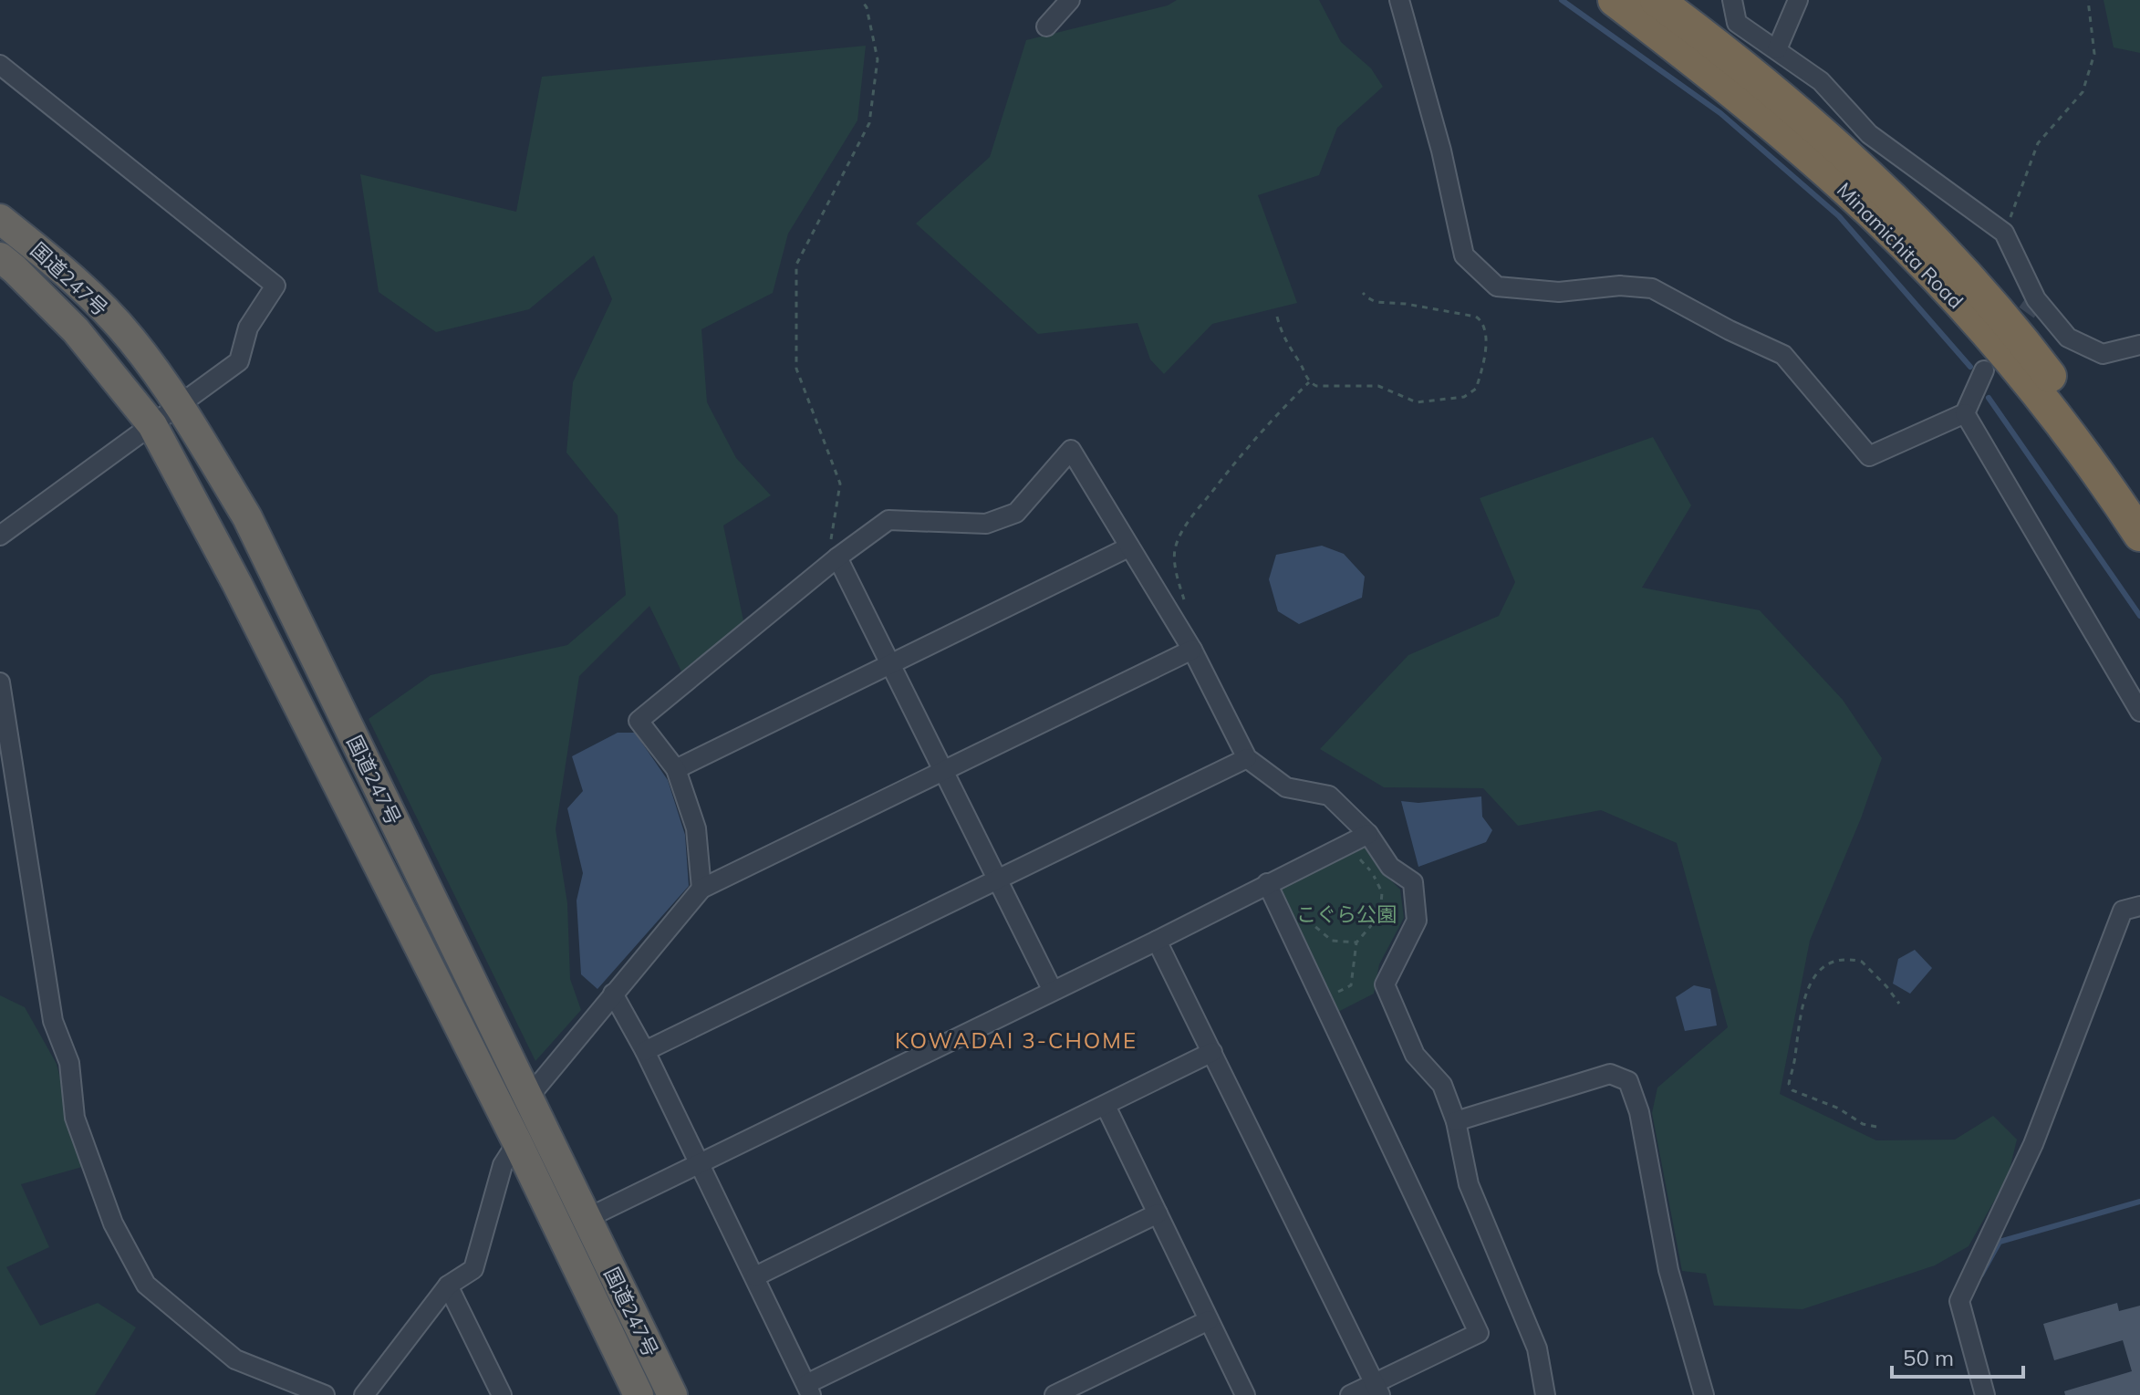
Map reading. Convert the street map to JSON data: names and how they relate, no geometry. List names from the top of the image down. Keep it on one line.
{"streets":{"highway":["Minamichita Road","国道247号"]},"districts":["KOWADAI 3-CHOME"],"parks":["こぐら公園"],"scale_bar":"50 m"}
